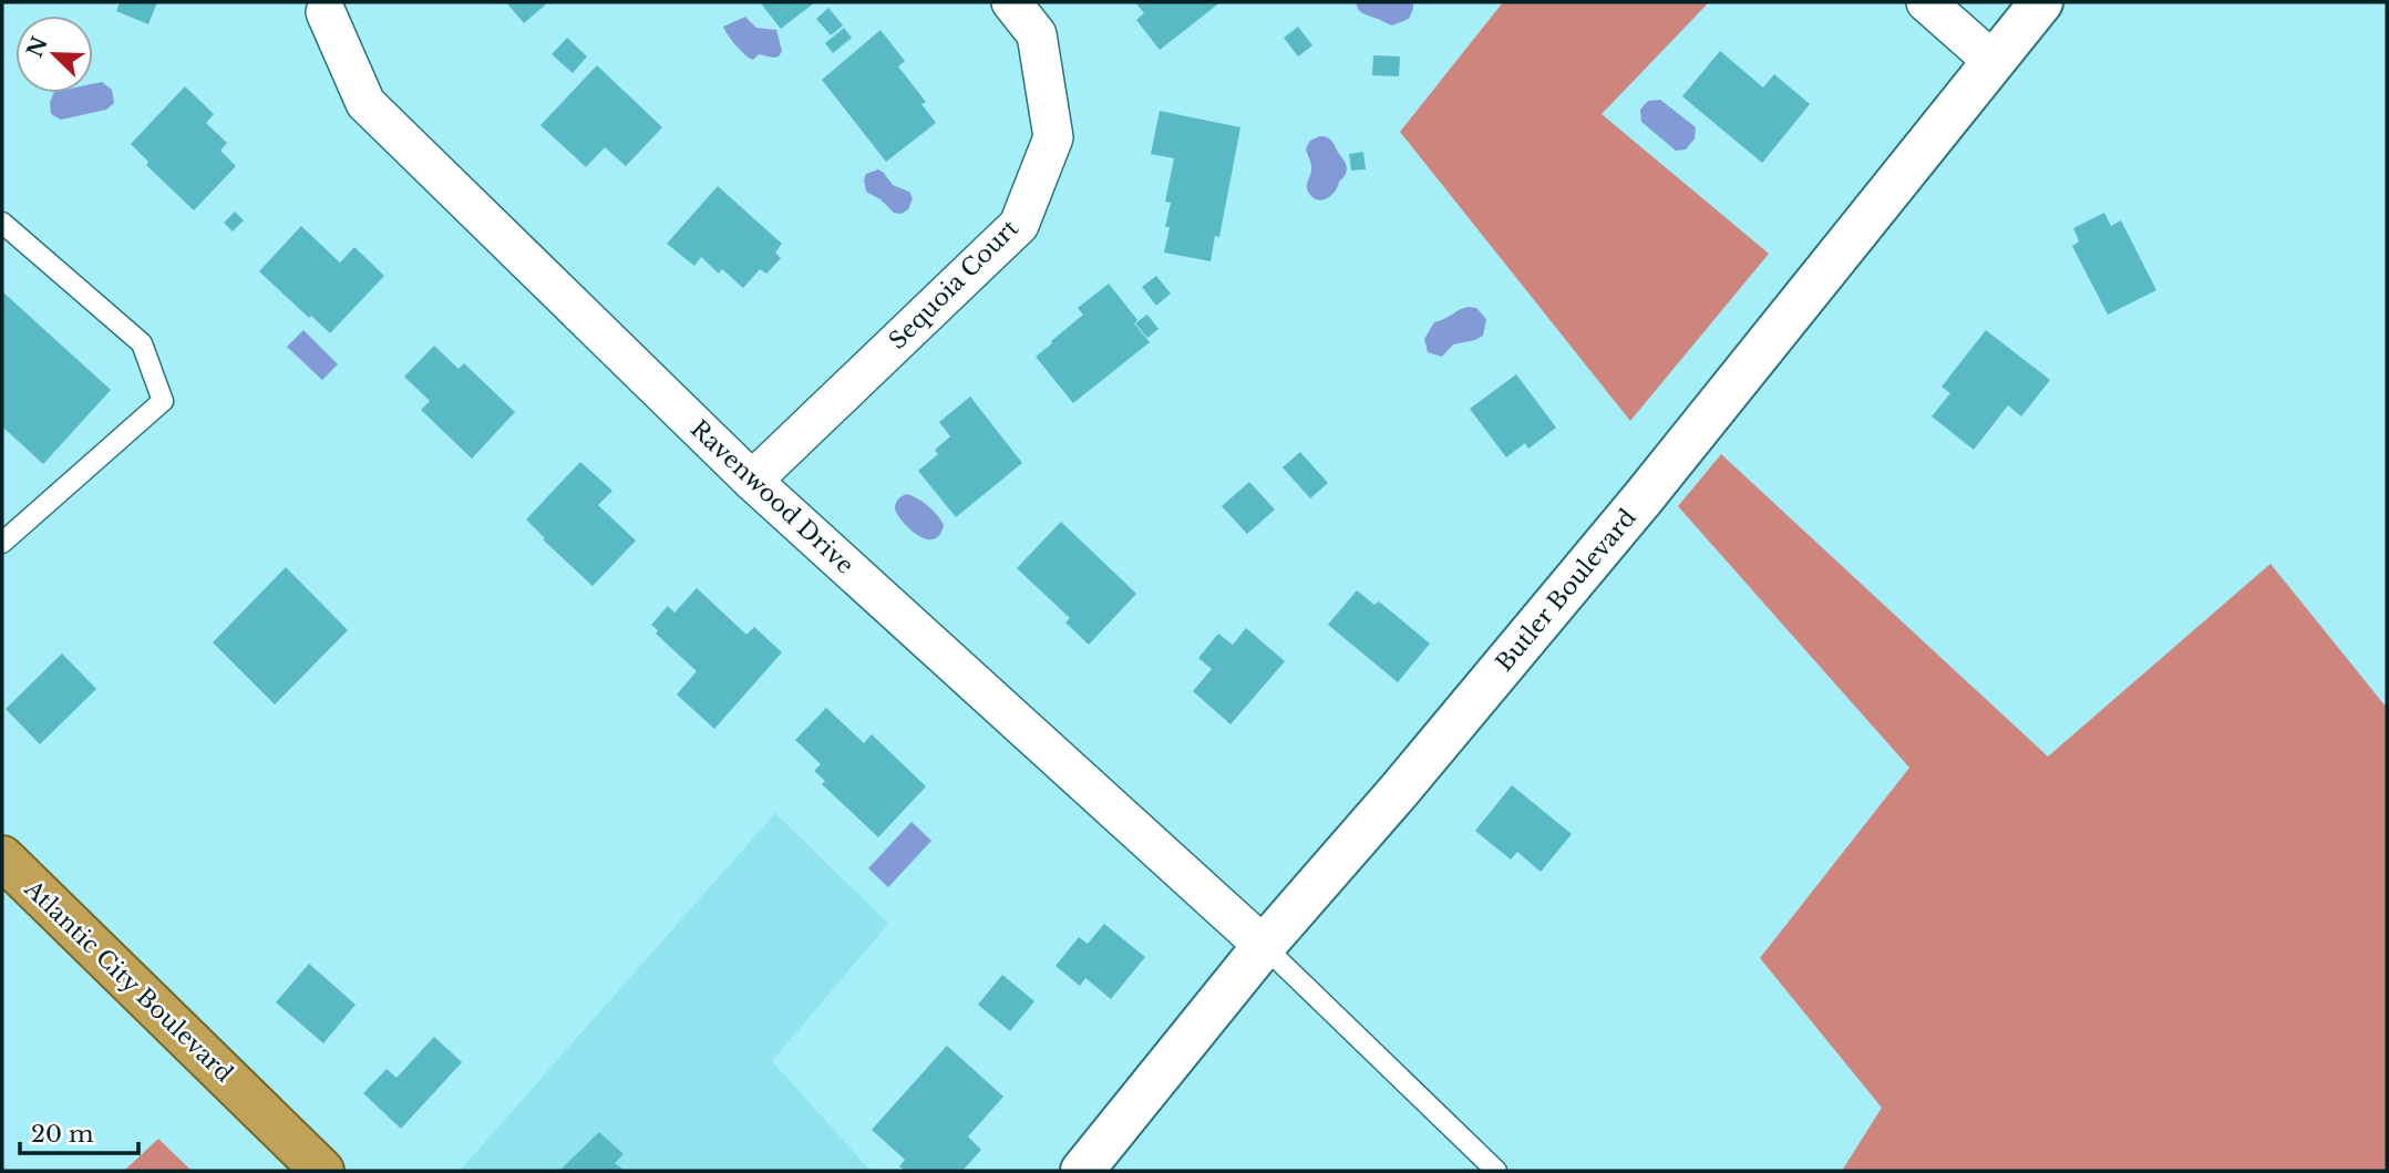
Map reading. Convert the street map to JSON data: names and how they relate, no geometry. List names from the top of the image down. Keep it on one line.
{"streets":{"highway":["Atlantic City Boulevard"],"street":["Sequoia Court","Ravenwood Drive","Butler Boulevard"]},"crossings":[["Sequoia Court","Ravenwood Drive"],["Ravenwood Drive","Butler Boulevard"]],"scale_bar":"20 m","north":"top left"}
